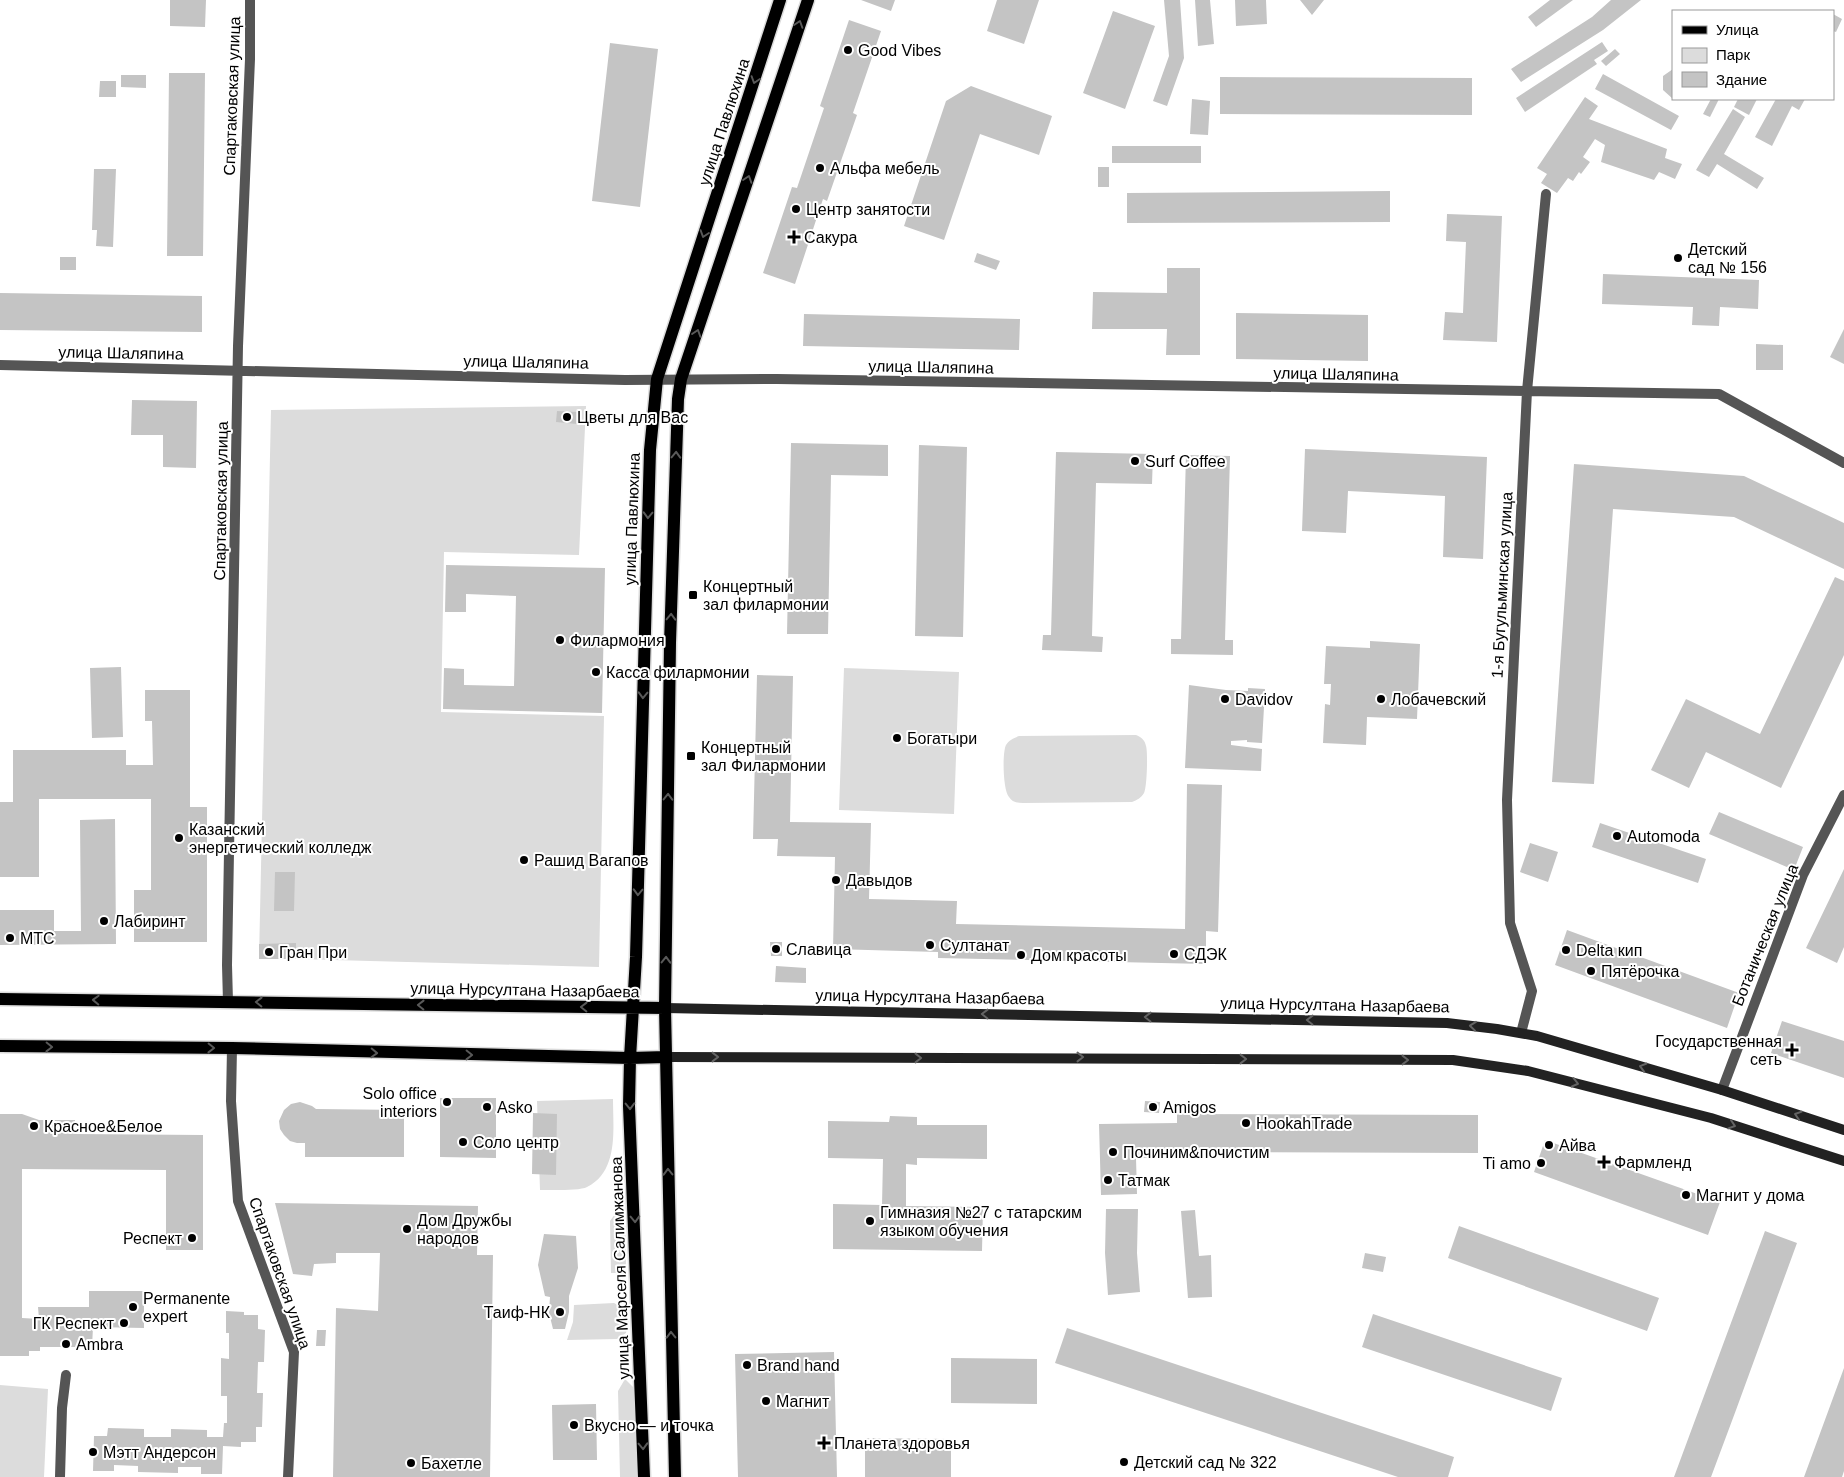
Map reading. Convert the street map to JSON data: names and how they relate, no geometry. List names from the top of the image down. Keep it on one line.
{"streets":{"main road":["улица Павлюхина","улица Нурсултана Назарбаева","улица Марселя Салимжанова"],"street":["Спартаковская улица","улица Шаляпина","1-я Бугульминская улица","Ботаническая улица"]},"crossings":[["Спартаковская улица","улица Шаляпина"],["Спартаковская улица","улица Нурсултана Назарбаева"],["улица Павлюхина","улица Шаляпина"],["улица Павлюхина","улица Нурсултана Назарбаева"],["улица Павлюхина","улица Марселя Салимжанова"],["улица Шаляпина","1-я Бугульминская улица"],["1-я Бугульминская улица","улица Нурсултана Назарбаева"],["Ботаническая улица","улица Нурсултана Назарбаева"]],"places":{"other":["Good Vibes","Альфа мебель","Центр занятости","Детский сад № 156","Цветы для Вас","Surf Coffee","Филармония","Касса филармонии","Davidov","Лобачевский","Богатыри","Automoda","Казанский энергетический колледж","Рашид Вагапов","Давыдов","Лабиринт","МТС","Султанат","Славица","Delta кип","Гран При","СДЭК","Дом красоты","Пятёрочка","Solo office interiors","Asko","Amigos","HookahTrade","Красное&Белое","Соло центр","Айва","Починим&почистим","Ti amo","Татмак","Магнит у дома","Гимназия №27 с татарским языком обучения","Дом Дружбы народов","Респект","Permanente expert","Таиф-НК","ГК Респект","Ambra","Brand hand","Магнит","Вкусно — и точка","Мэтт Андерсон","Детский сад № 322","Бахетле"],"health":["Сакура","Государственная сеть","Фармленд","Планета здоровья"],"transit":["Концертный зал филармонии","Концертный зал Филармонии"]},"legend":["Улица","Парк","Здание"]}
